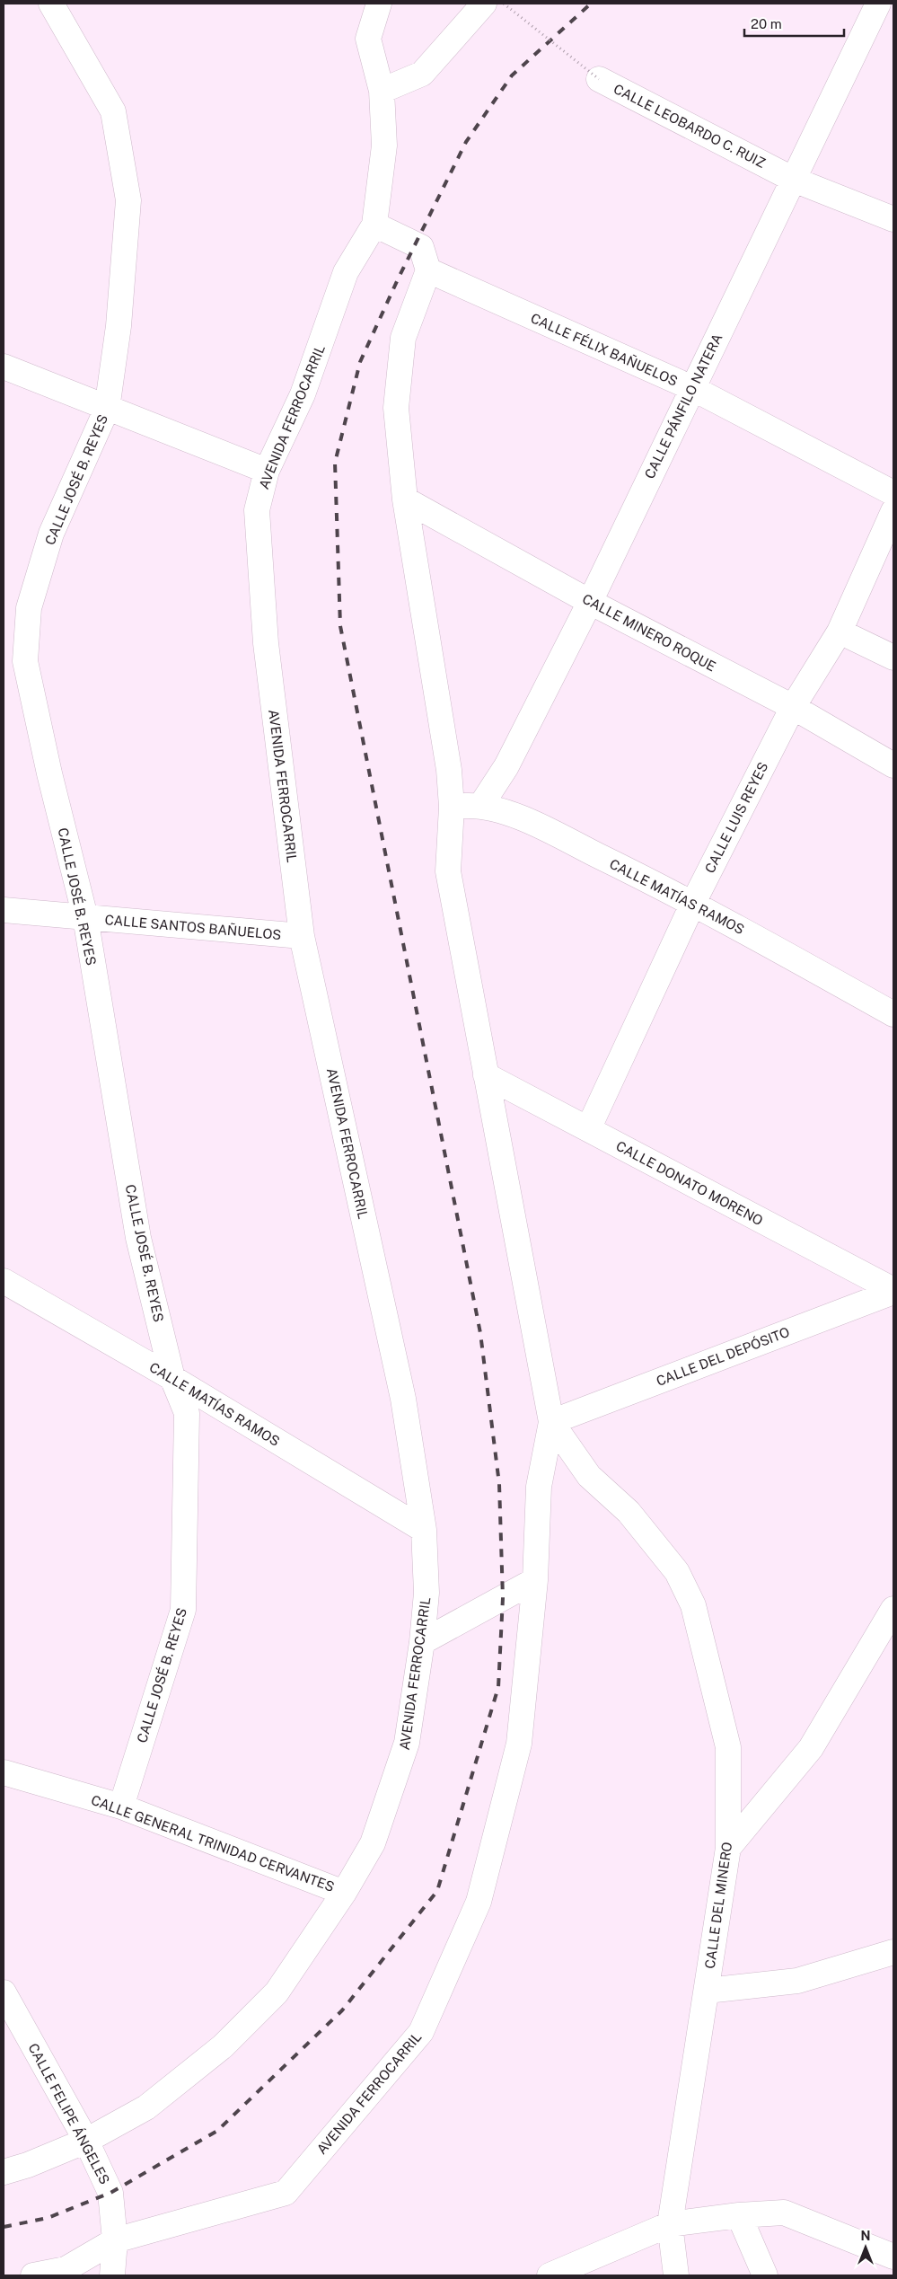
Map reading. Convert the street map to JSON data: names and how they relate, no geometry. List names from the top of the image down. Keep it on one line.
{"streets":{"street":["CALLE LEOBARDO C. RUIZ","CALLE FÉLIX BAÑUELOS","CALLE PÁNFILO NATERA","AVENIDA FERROCARRIL","CALLE JOSÉ B. REYES","CALLE MINERO ROQUE","CALLE LUIS REYES","CALLE MATÍAS RAMOS","CALLE SANTOS BAÑUELOS","CALLE DONATO MORENO","CALLE DEL DEPÓSITO","CALLE GENERAL TRINIDAD CERVANTES","CALLE DEL MINERO","CALLE FELIPE ÁNGELES"]},"crossings":[["CALLE LEOBARDO C. RUIZ","CALLE PÁNFILO NATERA"],["CALLE FÉLIX BAÑUELOS","CALLE PÁNFILO NATERA"],["CALLE FÉLIX BAÑUELOS","AVENIDA FERROCARRIL"],["CALLE PÁNFILO NATERA","CALLE MINERO ROQUE"],["CALLE PÁNFILO NATERA","CALLE MATÍAS RAMOS"],["AVENIDA FERROCARRIL","CALLE MINERO ROQUE"],["AVENIDA FERROCARRIL","CALLE MATÍAS RAMOS"],["AVENIDA FERROCARRIL","CALLE SANTOS BAÑUELOS"],["AVENIDA FERROCARRIL","CALLE DONATO MORENO"],["AVENIDA FERROCARRIL","CALLE DEL DEPÓSITO"],["AVENIDA FERROCARRIL","CALLE GENERAL TRINIDAD CERVANTES"],["AVENIDA FERROCARRIL","CALLE DEL MINERO"],["AVENIDA FERROCARRIL","CALLE FELIPE ÁNGELES"],["CALLE JOSÉ B. REYES","CALLE MATÍAS RAMOS"],["CALLE JOSÉ B. REYES","CALLE SANTOS BAÑUELOS"],["CALLE JOSÉ B. REYES","CALLE GENERAL TRINIDAD CERVANTES"],["CALLE MINERO ROQUE","CALLE LUIS REYES"],["CALLE LUIS REYES","CALLE MATÍAS RAMOS"],["CALLE LUIS REYES","CALLE DONATO MORENO"],["CALLE DONATO MORENO","CALLE DEL DEPÓSITO"],["CALLE DEL DEPÓSITO","CALLE DEL MINERO"]],"scale_bar":"20 m","north":"top"}
